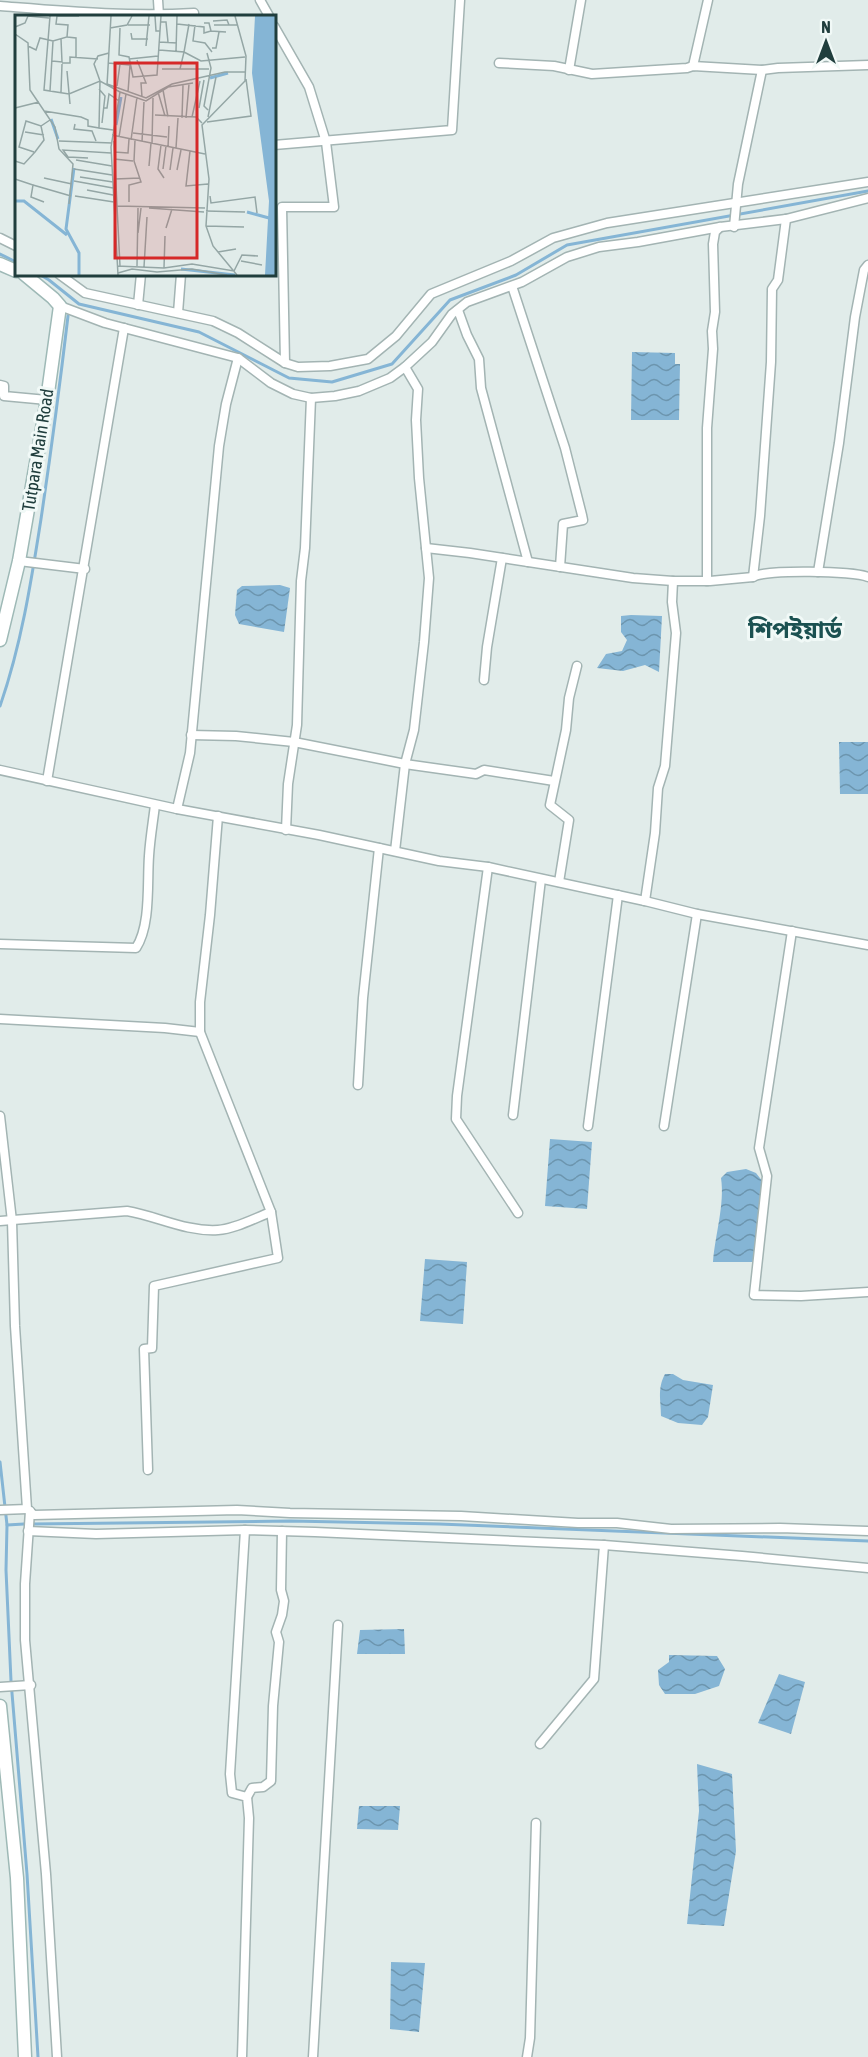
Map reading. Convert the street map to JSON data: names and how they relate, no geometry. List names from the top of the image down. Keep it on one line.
{"streets":{"street":["Tutpara Main Road"]},"districts":["শিপইয়ার্ড"],"north":"top"}
